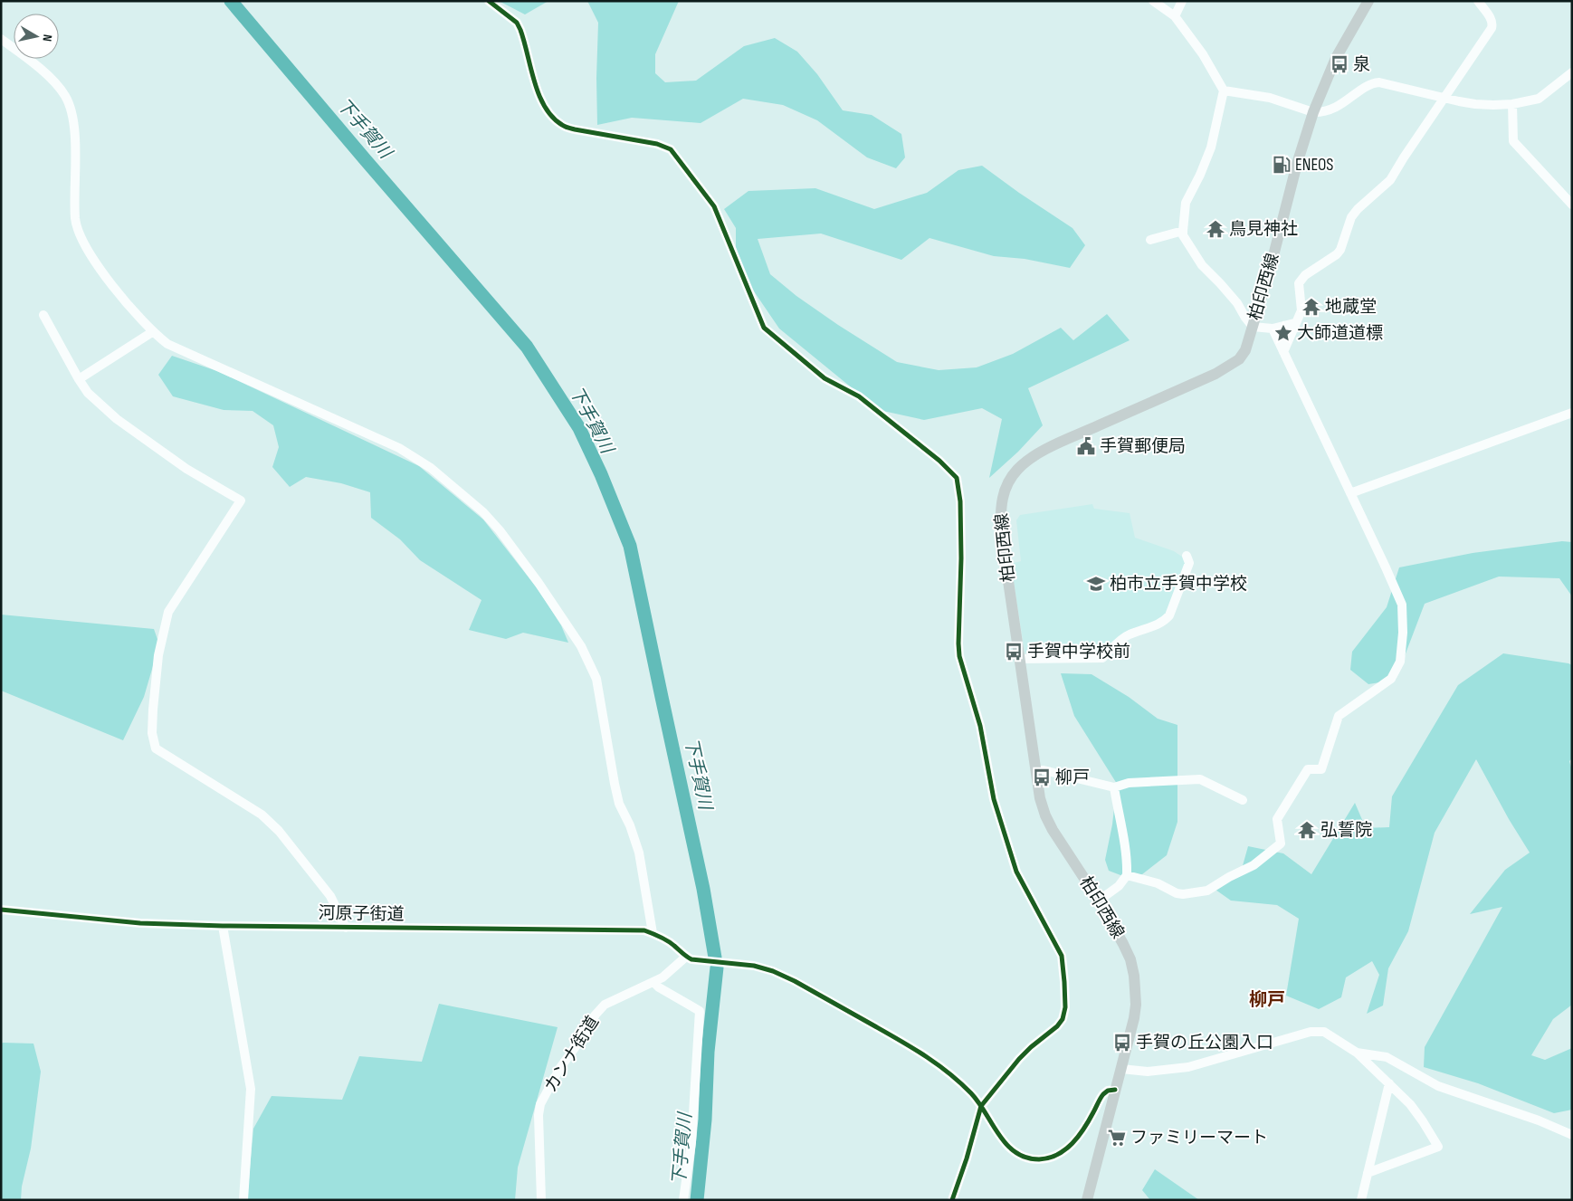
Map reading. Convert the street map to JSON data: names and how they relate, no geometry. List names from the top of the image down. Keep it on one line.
{"streets":{"main road":["柏印西線"],"street":["河原子街道","カンナ街道"]},"crossings":[["柏印西線","河原子街道"],["河原子街道","カンナ街道"]],"districts":["柳戸"],"water":["下手賀川"],"places":{"bus stop":["泉","手賀中学校前","柳戸","手賀の丘公園入口"],"fuel station":["ENEOS"],"temple":["鳥見神社","地蔵堂","弘誓院"],"place":["大師道道標"],"public building":["手賀郵便局"],"school or university":["柏市立手賀中学校"],"supermarket":["ファミリーマート"]},"north":"right"}
